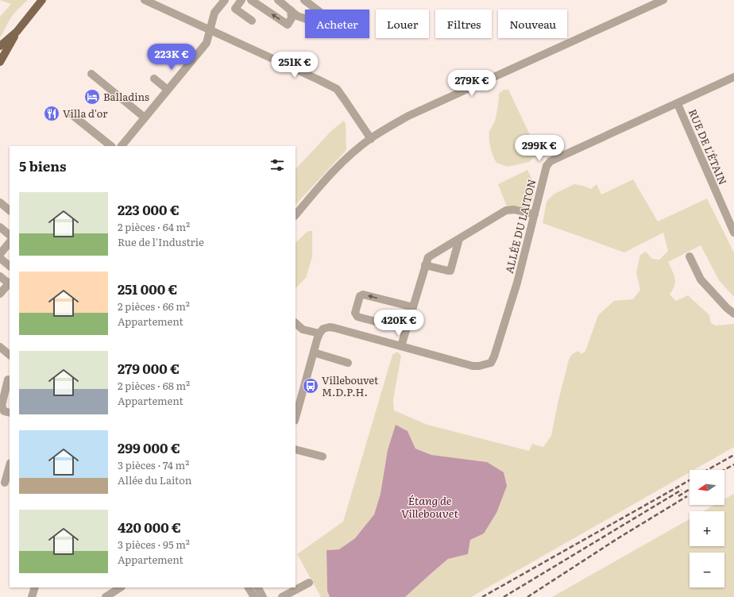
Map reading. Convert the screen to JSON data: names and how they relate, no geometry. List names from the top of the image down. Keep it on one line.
{"streets":{"street":["RUE DE L'ÉTAIN","ALLÉE DU LAITON"]},"crossings":[["RUE DE L'ÉTAIN","ALLÉE DU LAITON"]],"water":["Étang de Villebouvet"],"places":{"hotel":["Balladins"],"restaurant":["Villa d'or"],"bus stop":["Villebouvet M.D.P.H."]},"north":"left","page":{"chip":["Acheter","Louer","Filtres","Nouveau"],"price":["223K €","251K €","279K €","299K €","420K €"],"heading":"5 biens","list":[{"name":"223 000 €","note":"2 pièces · 64 m² · Rue de l'Industrie"},{"name":"251 000 €","note":"2 pièces · 66 m² · Appartement"},{"name":"279 000 €","note":"2 pièces · 68 m² · Appartement"},{"name":"299 000 €","note":"3 pièces · 74 m² · Allée du Laiton"},{"name":"420 000 €","note":"3 pièces · 95 m² · Appartement"}],"map_buttons":["+","−"]}}
